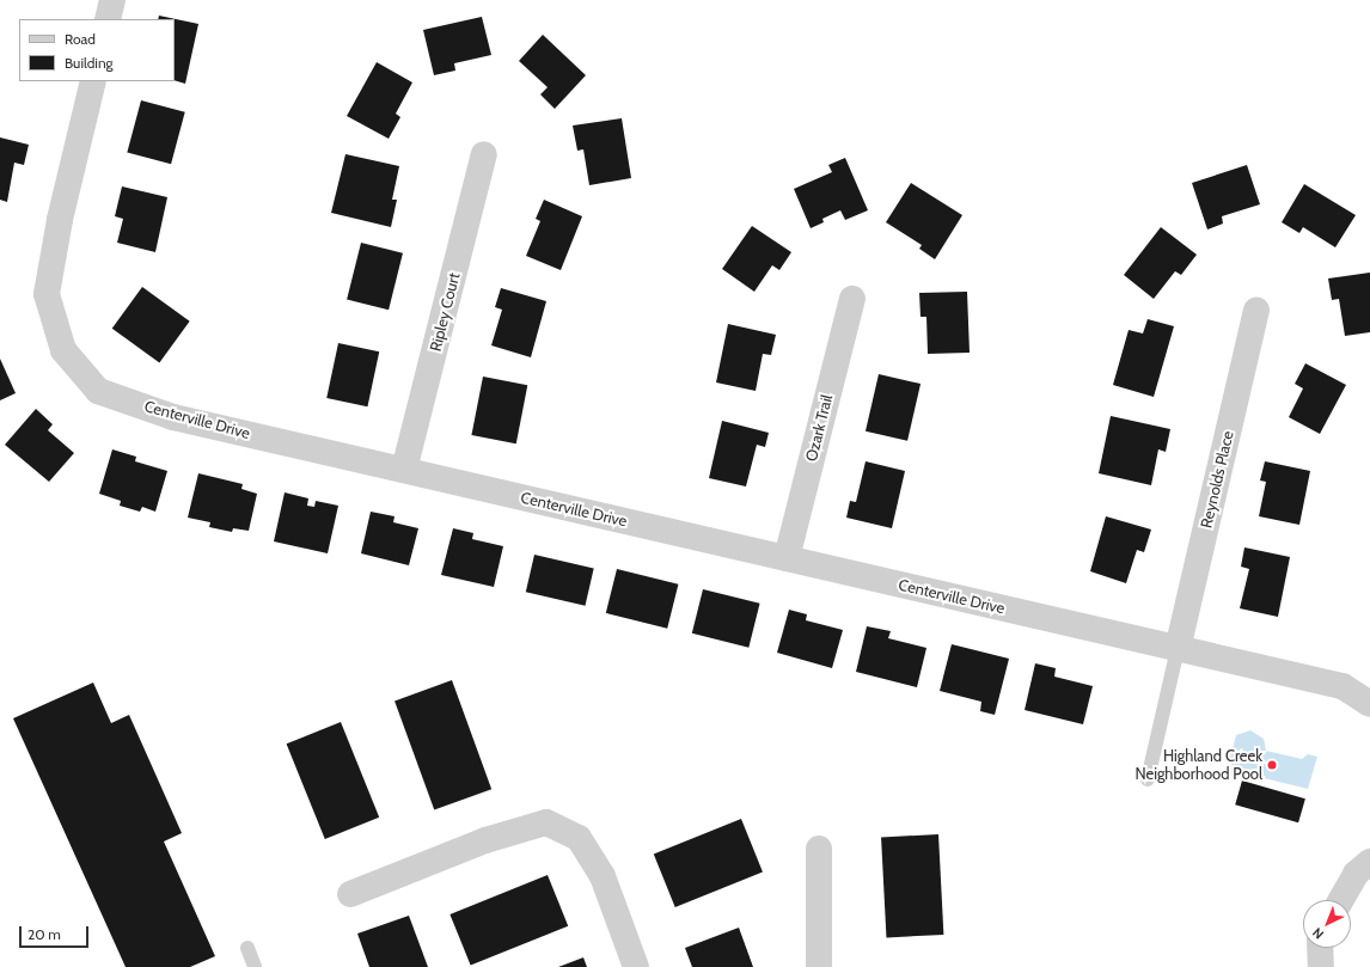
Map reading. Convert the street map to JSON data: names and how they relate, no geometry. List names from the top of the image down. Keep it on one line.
{"streets":{"street":["Ripley Court","Centerville Drive","Ozark Trail","Reynolds Place"]},"crossings":[["Ripley Court","Centerville Drive"],["Centerville Drive","Ozark Trail"],["Centerville Drive","Reynolds Place"]],"places":["Highland Creek Neighborhood Pool"],"legend":["Road","Building"],"scale_bar":"20 m","north":"bottom left"}
